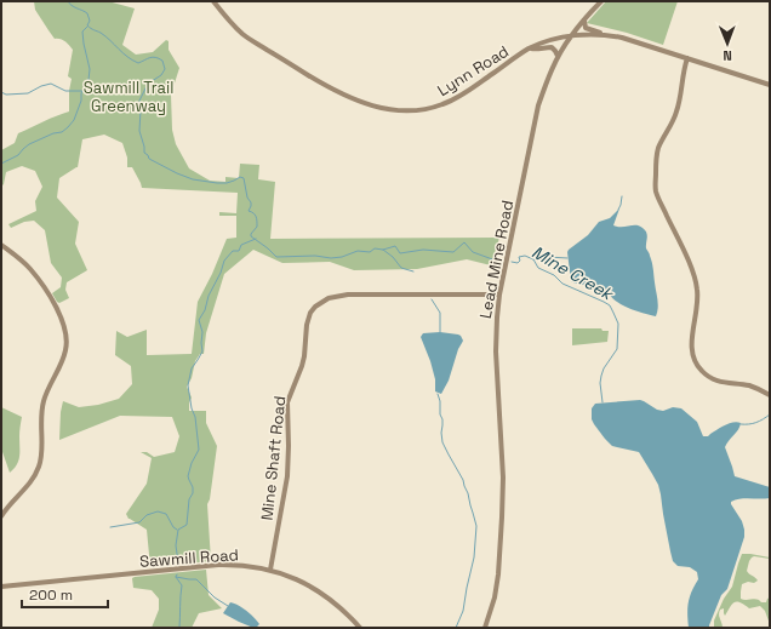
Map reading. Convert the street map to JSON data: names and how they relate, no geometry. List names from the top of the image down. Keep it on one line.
{"streets":{"street":["Lynn Road","Lead Mine Road","Mine Shaft Road","Sawmill Road"]},"crossings":[["Lynn Road","Lead Mine Road"],["Lead Mine Road","Mine Shaft Road"],["Mine Shaft Road","Sawmill Road"]],"water":["Mine Creek"],"parks":["Sawmill Trail Greenway"],"scale_bar":"200 m","north":"bottom"}
